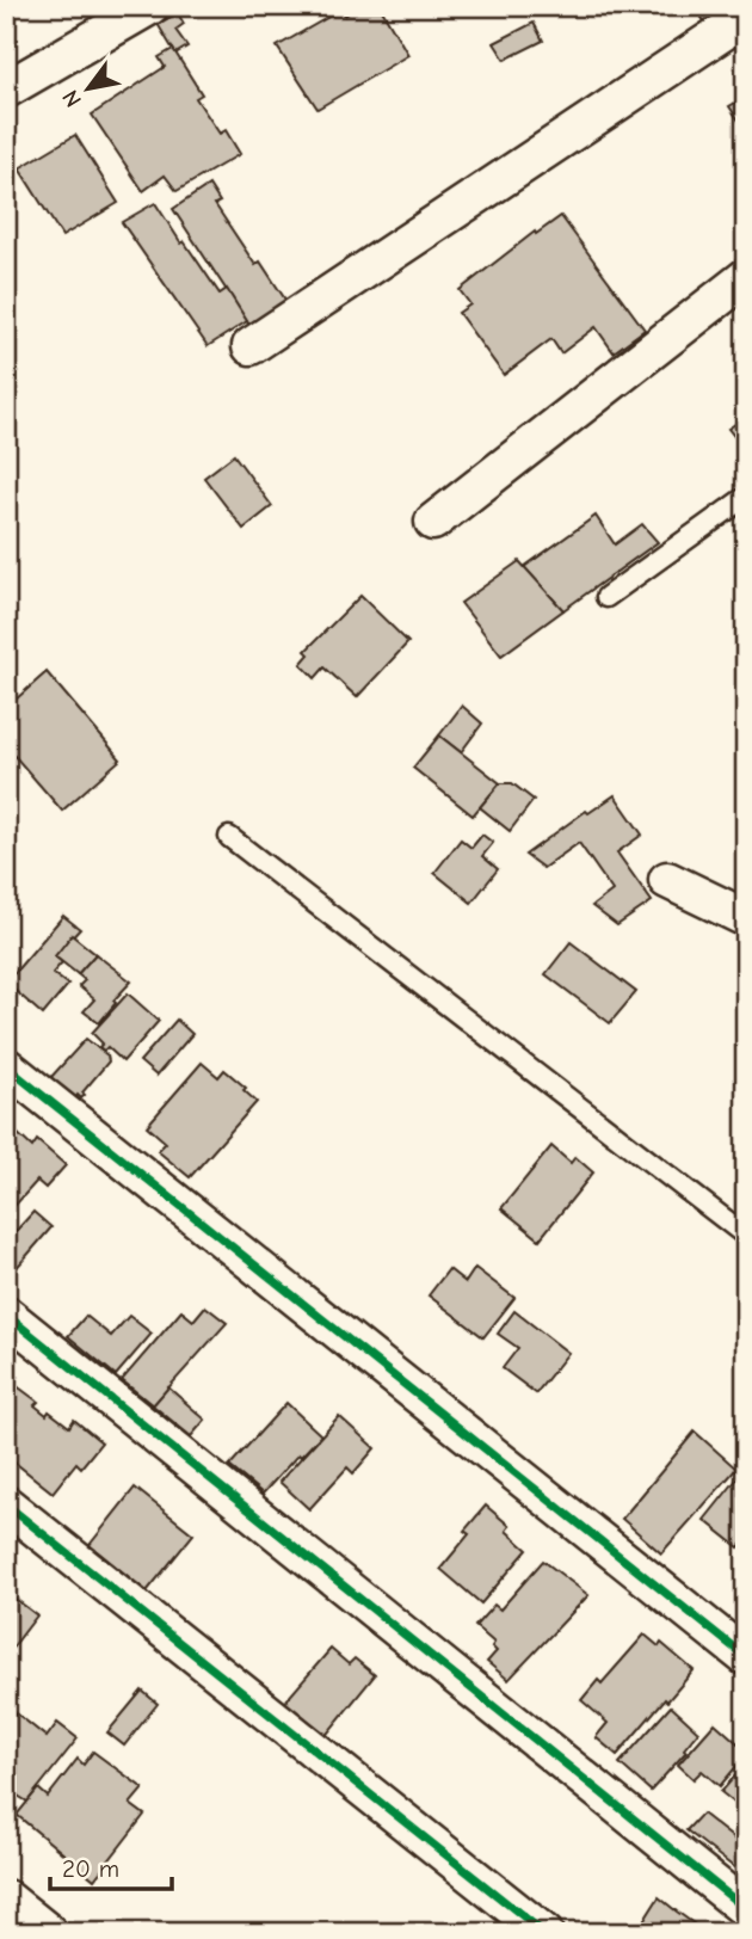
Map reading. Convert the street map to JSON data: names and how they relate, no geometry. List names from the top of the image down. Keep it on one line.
{"scale_bar":"20 m","north":"bottom left"}
